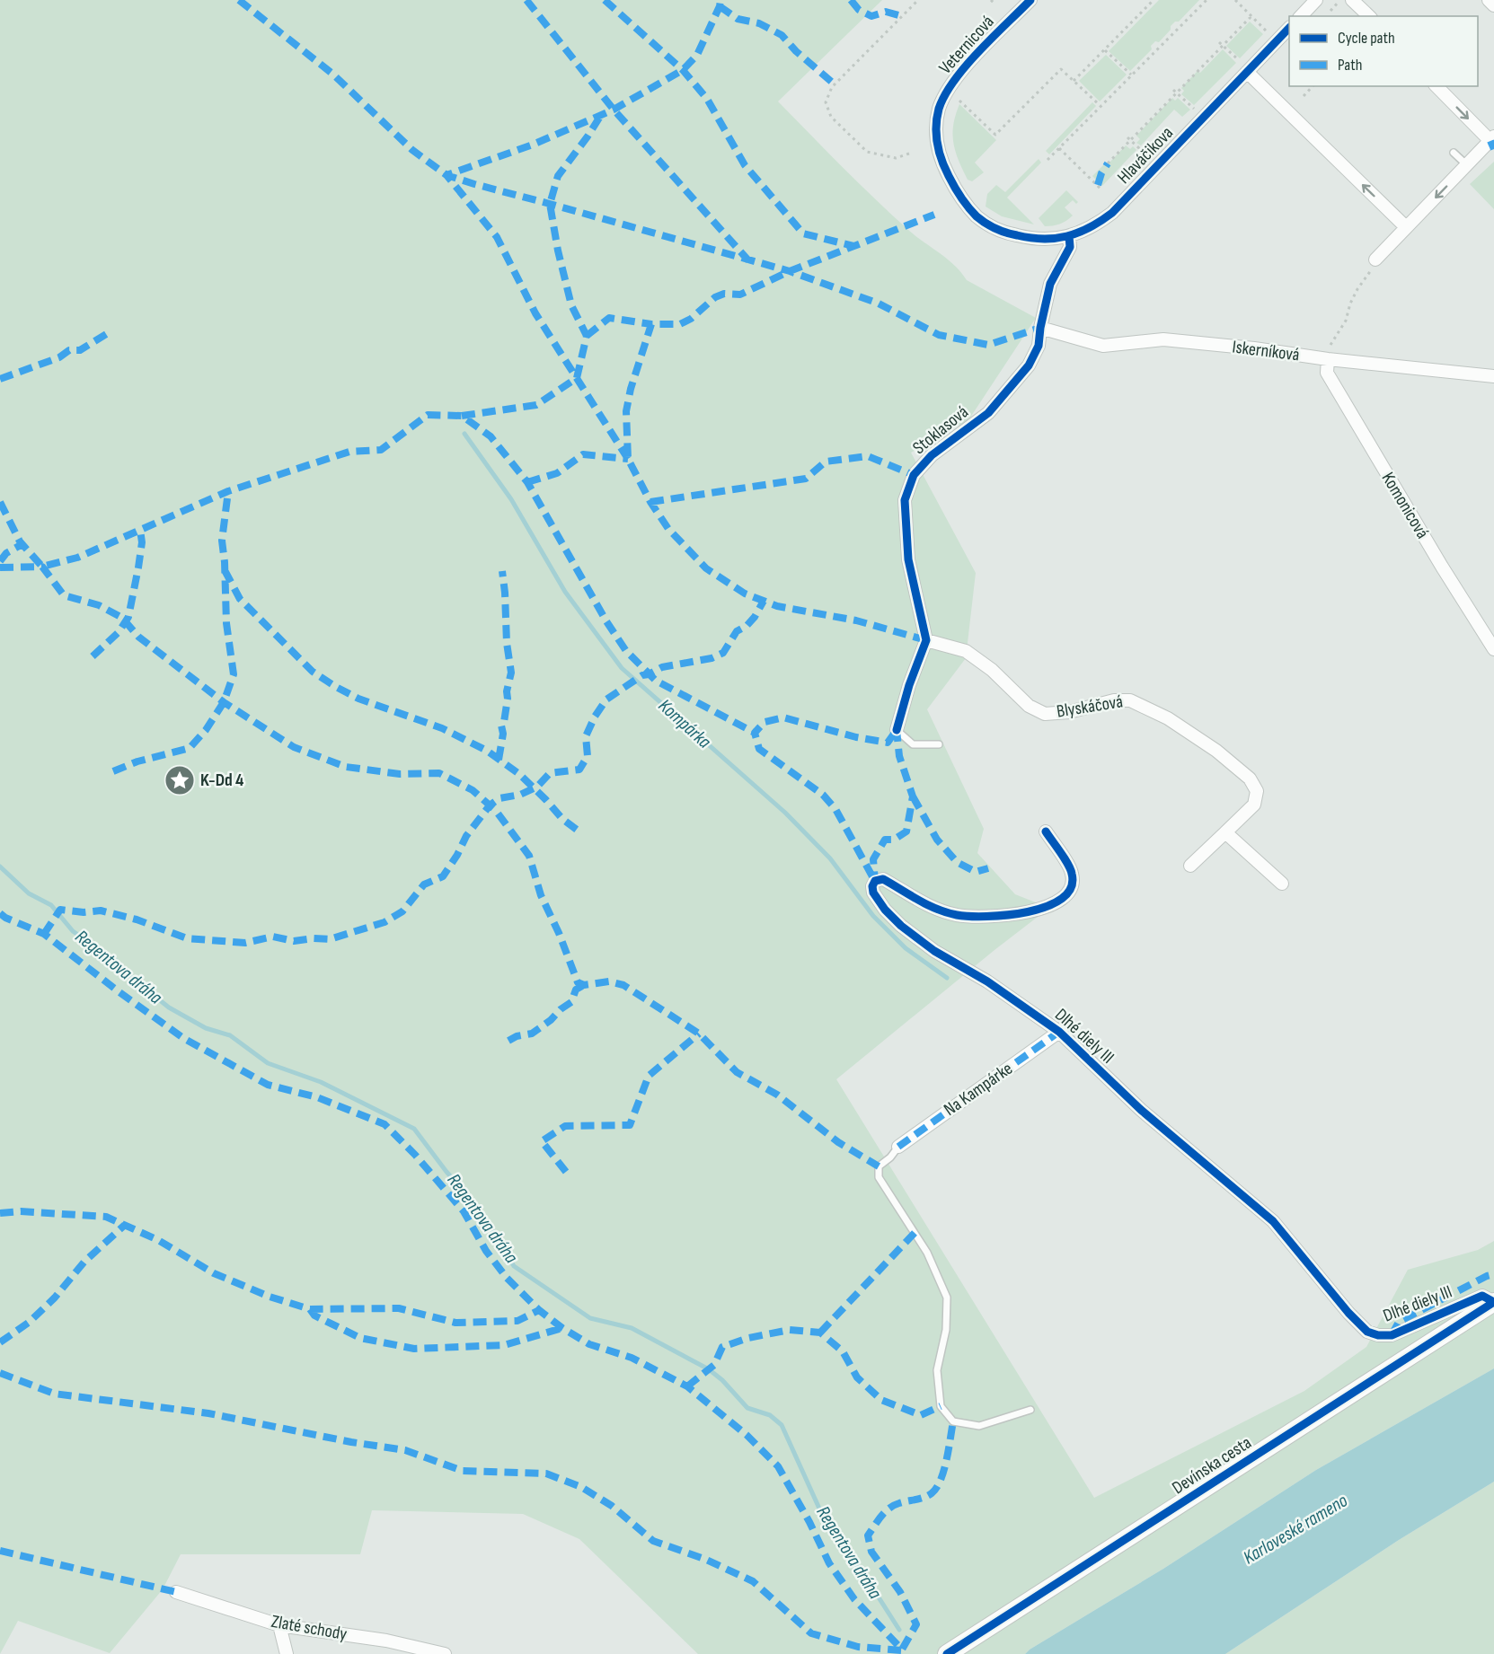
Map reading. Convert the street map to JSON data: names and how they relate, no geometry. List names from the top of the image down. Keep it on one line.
{"streets":{"street":["Veternicová","Hlaváčikova","Iskerníková","Stoklasová","Komonicová","Blyskáčová","Dlhé diely III","Na Kampárke","Devínska cesta","Zlaté schody"]},"crossings":[["Veternicová","Hlaváčikova"],["Hlaváčikova","Stoklasová"],["Iskerníková","Stoklasová"],["Iskerníková","Komonicová"],["Stoklasová","Blyskáčová"],["Dlhé diely III","Na Kampárke"],["Dlhé diely III","Devínska cesta"]],"water":["Kompárka","Regentova dráha","Karloveské rameno"],"places":{"place":["K-Dd 4"]},"legend":["Cycle path","Path"]}
